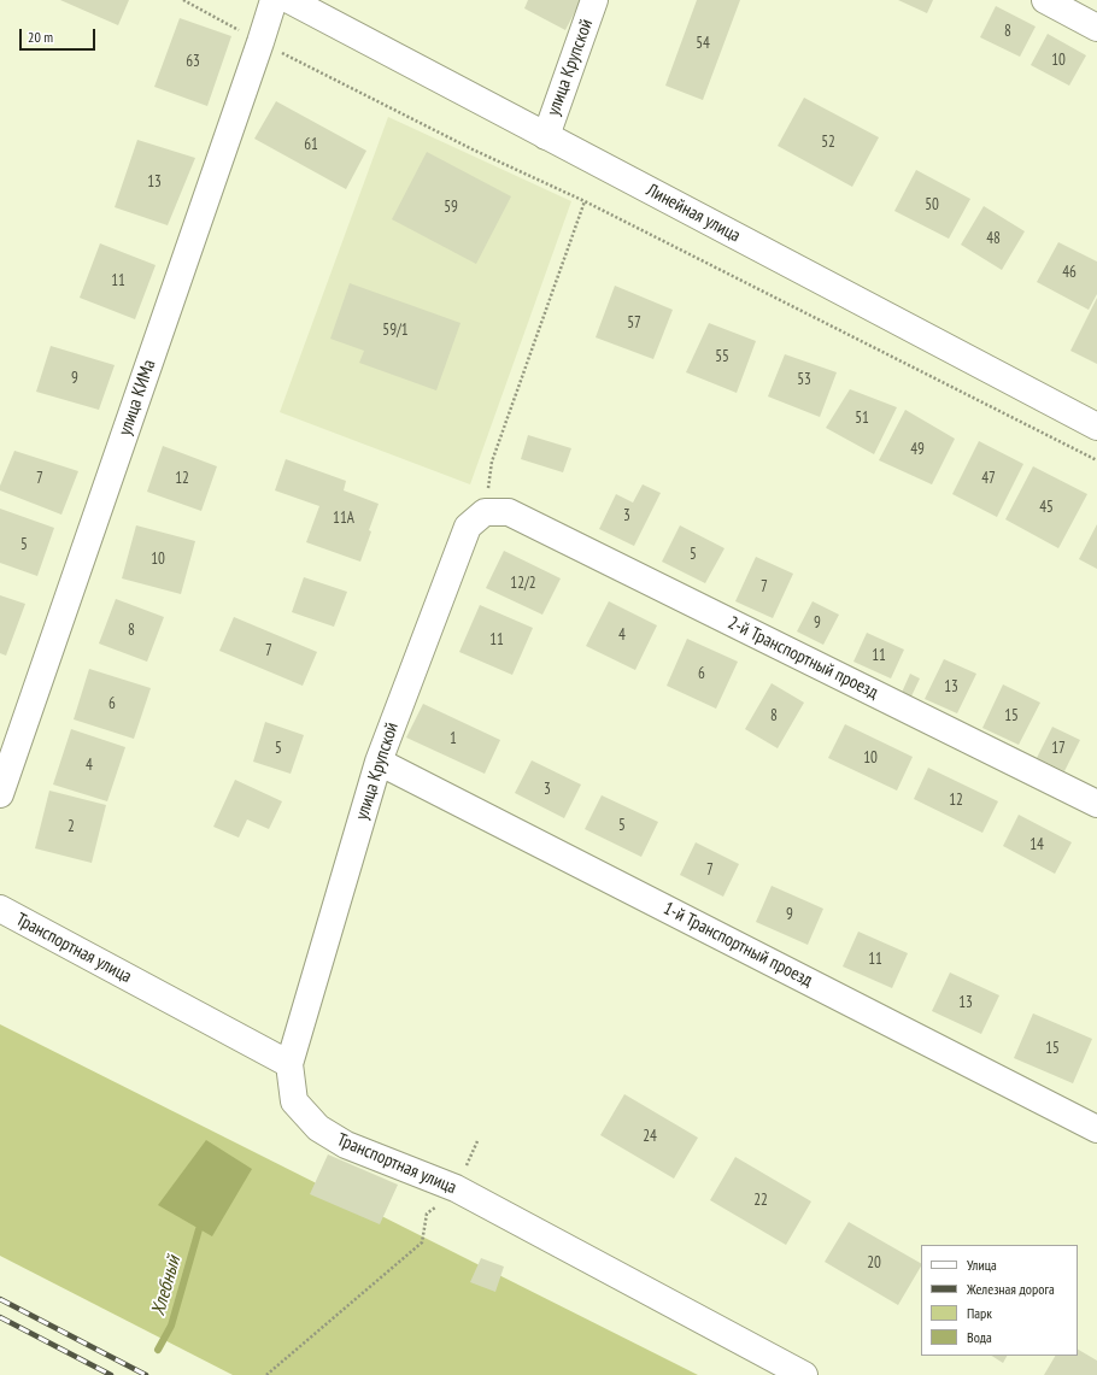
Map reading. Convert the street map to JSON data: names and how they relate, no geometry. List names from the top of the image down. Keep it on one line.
{"streets":{"street":["улица Крупской","Линейная улица","улица КИМа","2-й Транспортный проезд","1-й Транспортный проезд","Транспортная улица"]},"crossings":[["улица Крупской","Линейная улица"],["улица Крупской","2-й Транспортный проезд"],["улица Крупской","1-й Транспортный проезд"],["улица Крупской","Транспортная улица"]],"water":["Хлебный"],"house_numbers":["8","54","10","63","52","61","13","50","59","48","46","11","57","59/1","55","9","53","51","49","7","12","47","45","3","11А","5","5","10","12/2","7","9","8","4","11","7","11","6","13","6","8","15","1","5","17","10","4","3","12","5","2","14","7","9","11","13","15","24","22","20"],"legend":["Улица","Железная дорога","Парк","Вода"],"scale_bar":"20 m"}
